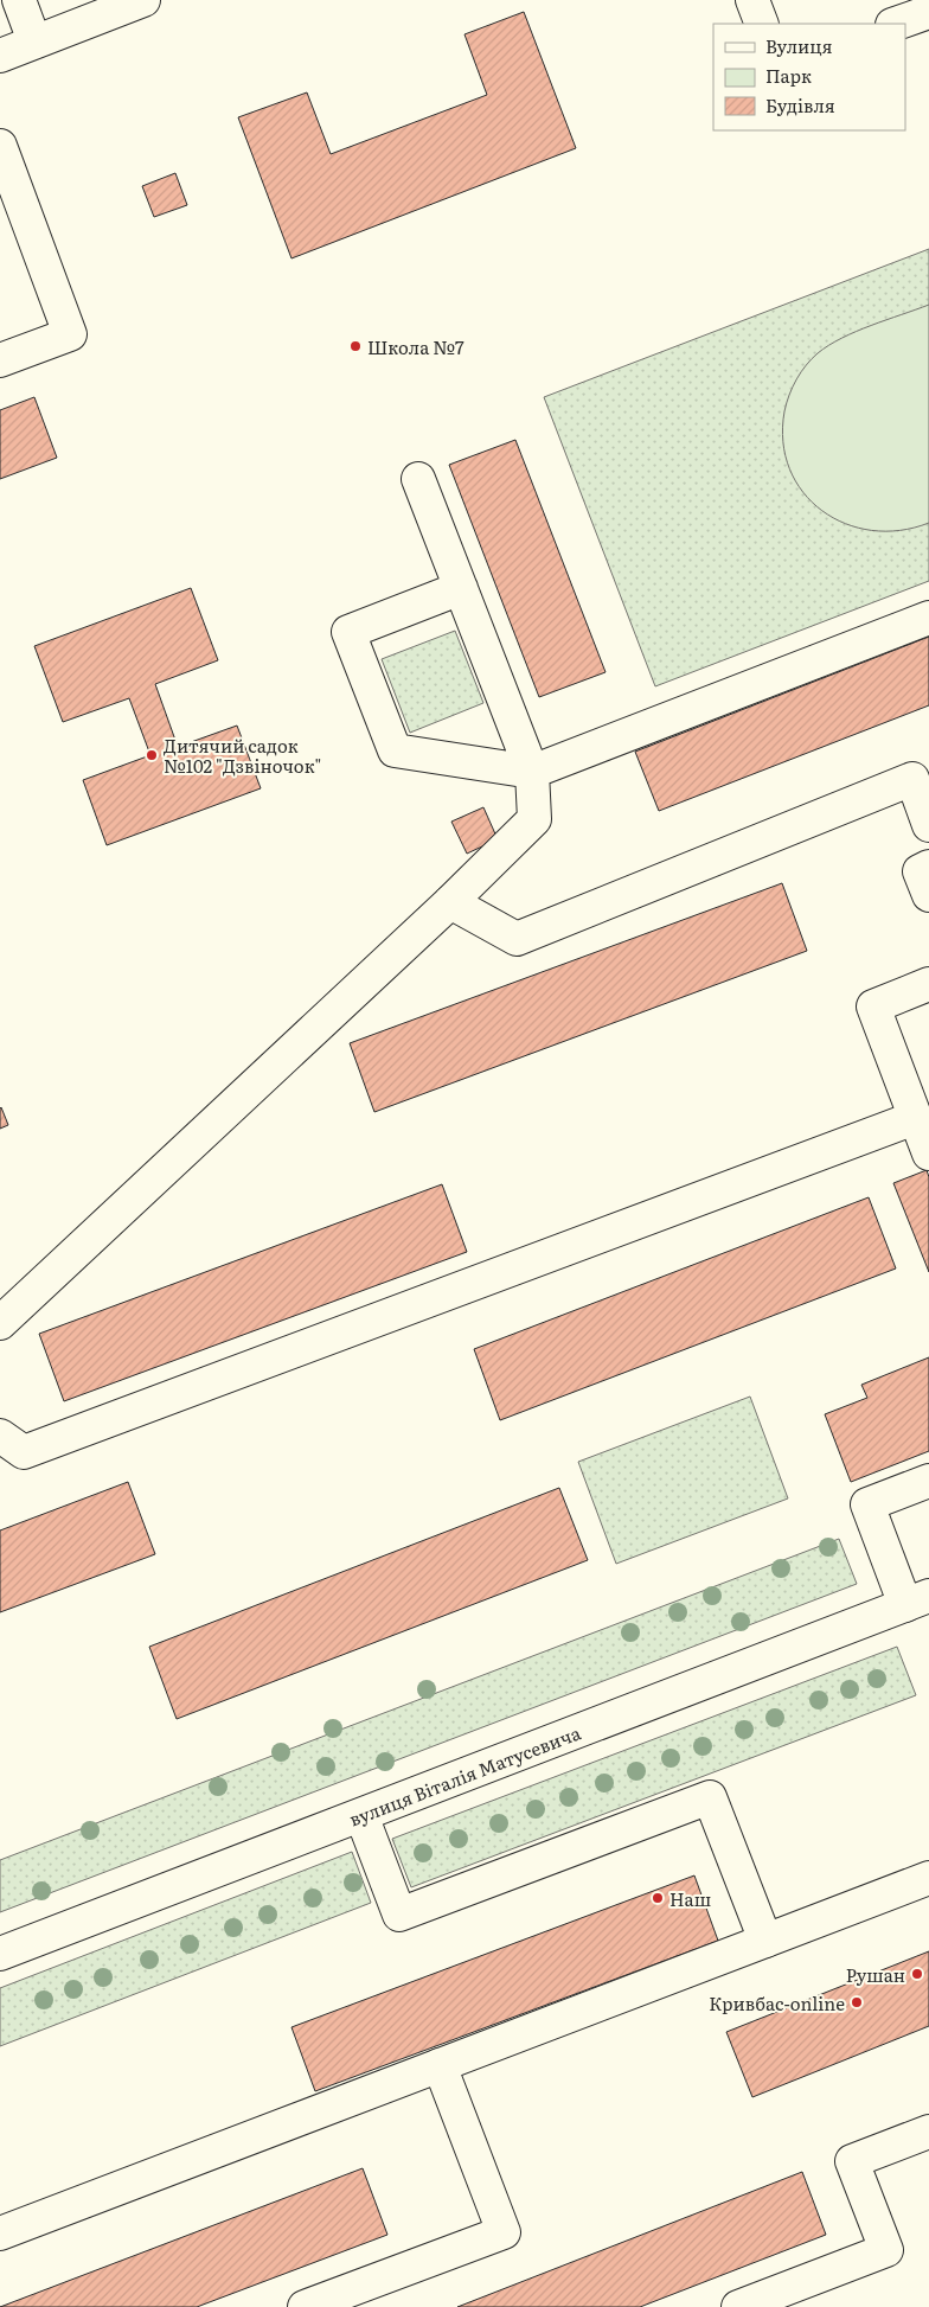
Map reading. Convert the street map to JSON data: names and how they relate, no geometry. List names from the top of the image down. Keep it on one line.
{"streets":{"street":["вулиця Віталія Матусевича"]},"places":["Школа №7","Дитячий садок №102 \"Дзвіночок\"","Наш","Рушан","Кривбас-online"],"legend":["Вулиця","Парк","Будівля"]}
